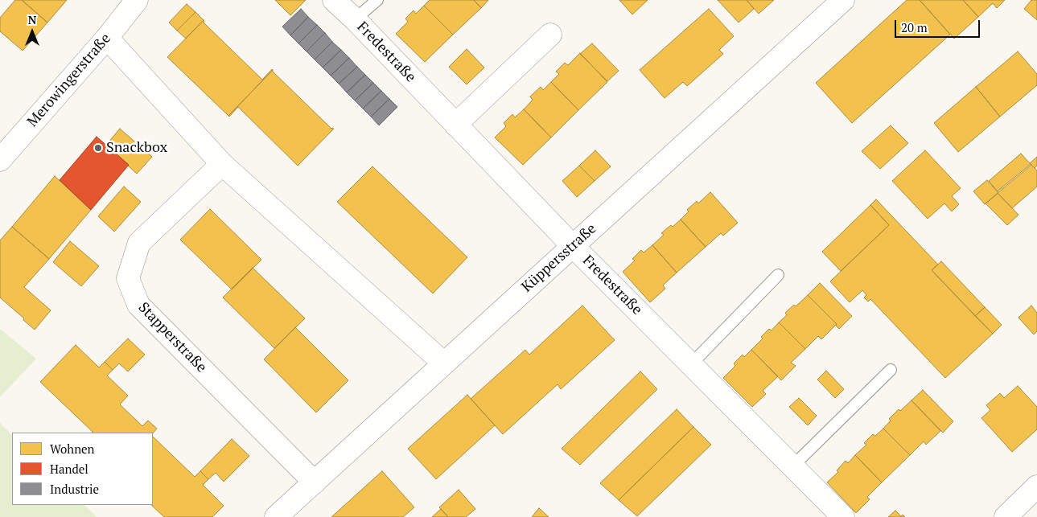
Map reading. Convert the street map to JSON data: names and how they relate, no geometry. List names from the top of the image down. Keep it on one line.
{"streets":{"street":["Fredestraße","Merowingerstraße","Küppersstraße","Stapperstraße"]},"crossings":[["Fredestraße","Küppersstraße"],["Küppersstraße","Stapperstraße"]],"places":["Snackbox"],"legend":["Wohnen","Handel","Industrie"],"scale_bar":"20 m","north":"top"}
